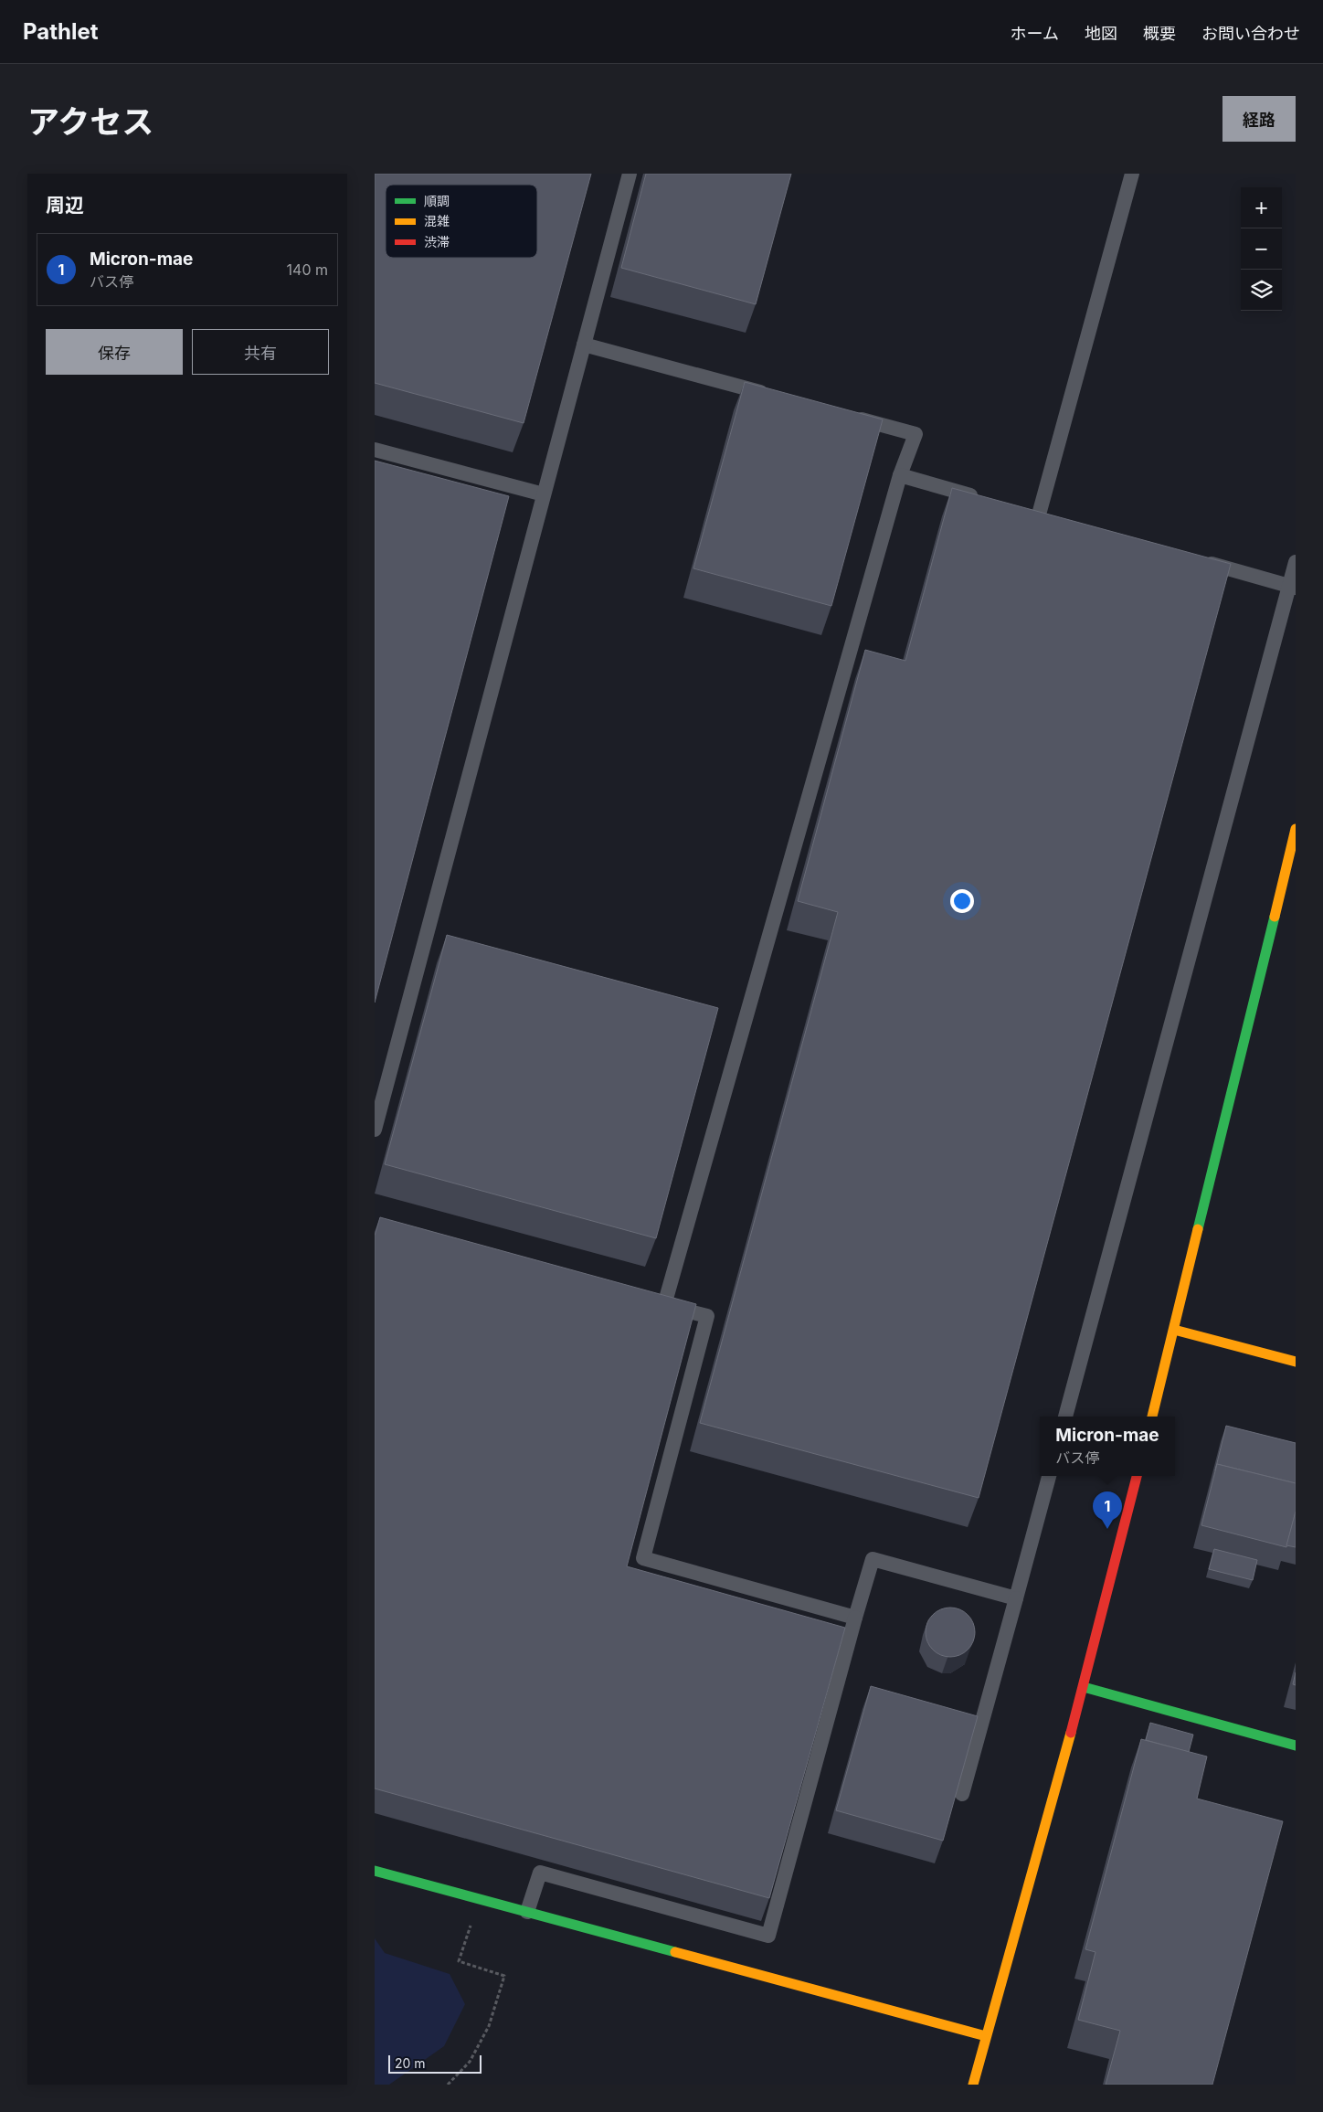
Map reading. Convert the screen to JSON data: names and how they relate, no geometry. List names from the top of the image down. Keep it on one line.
{"legend":["順調","混雑","渋滞"],"scale_bar":"20 m","page":{"header":"Pathlet","nav":["ホーム","地図","概要","お問い合わせ"],"title":"アクセス","buttons":["経路",["保存","共有"]],"heading":"周辺","map_buttons":["+","−"],"list":[{"mark":"1","name":"Micron-mae","note":"バス停","value":"140 m"}],"popup":["Micron-mae","バス停"],"pins":"1","scale":"20 m"}}
